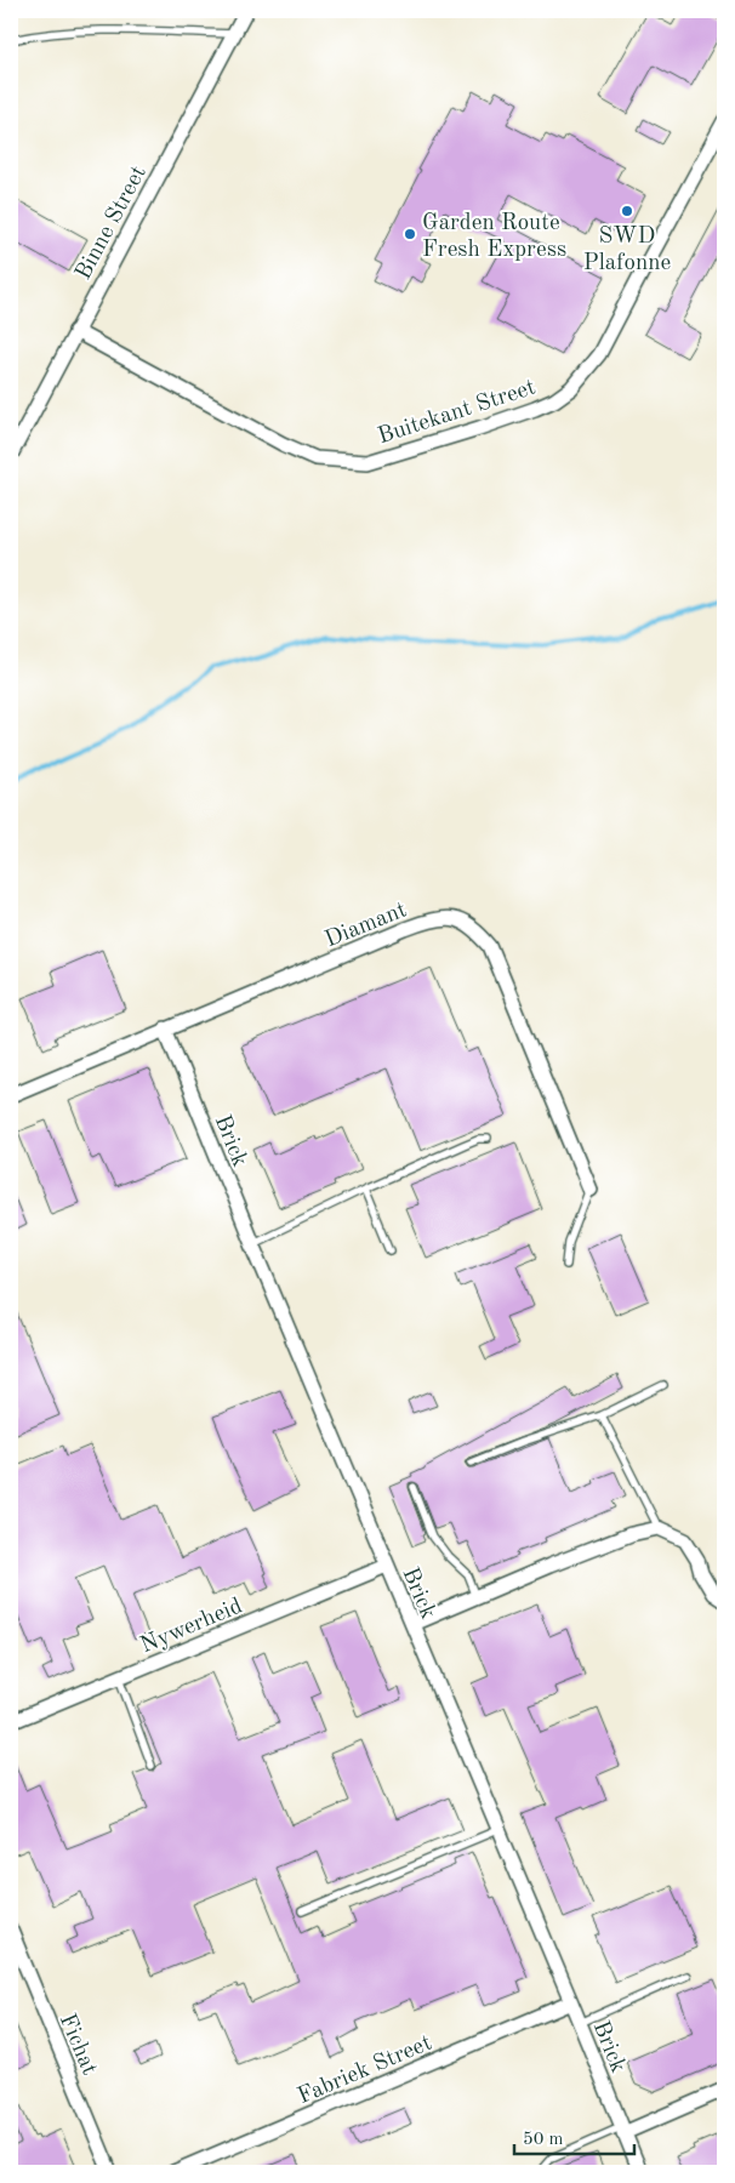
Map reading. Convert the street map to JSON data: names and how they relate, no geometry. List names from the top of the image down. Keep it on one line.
{"streets":{"street":["Binne Street","Buitekant Street","Diamant","Brick","Nywerheid","Fichat","Fabriek Street"]},"crossings":[["Binne Street","Buitekant Street"],["Diamant","Brick"],["Brick","Nywerheid"],["Brick","Fabriek Street"]],"places":["SWD Plafonne","Garden Route Fresh Express"],"scale_bar":"50 m"}
